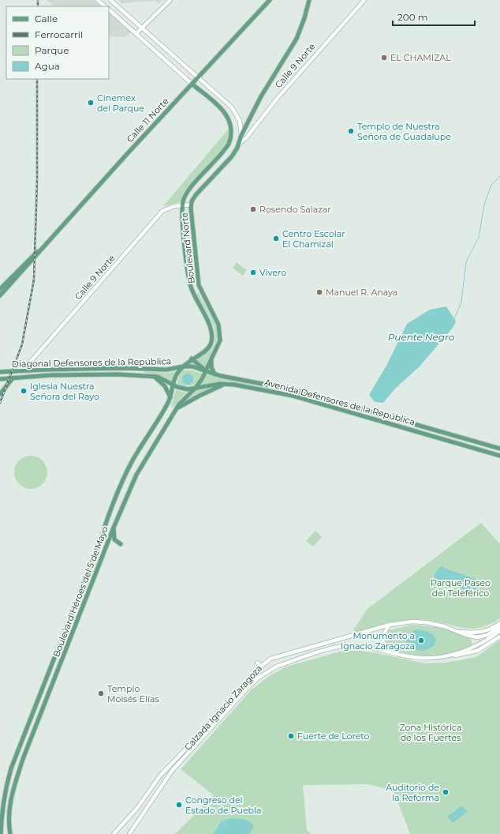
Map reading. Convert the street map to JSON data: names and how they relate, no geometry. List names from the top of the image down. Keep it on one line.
{"streets":{"main road":["Calle 9 Norte","Calle 11 Norte","Boulevard Norte","Diagonal Defensores de la República","Avenida Defensores de la República","Boulevard Héroes del 5 de Mayo","Calzada Ignacio Zaragoza"]},"crossings":[["Calle 9 Norte","Boulevard Norte"],["Calle 9 Norte","Diagonal Defensores de la República"],["Calle 11 Norte","Boulevard Norte"],["Boulevard Norte","Diagonal Defensores de la República"],["Boulevard Norte","Avenida Defensores de la República"],["Boulevard Norte","Boulevard Héroes del 5 de Mayo"],["Diagonal Defensores de la República","Avenida Defensores de la República"],["Diagonal Defensores de la República","Boulevard Héroes del 5 de Mayo"],["Avenida Defensores de la República","Boulevard Héroes del 5 de Mayo"]],"water":["Puente Negro"],"parks":["Parque Paseo del Teleférico","Zona Histórica de los Fuertes"],"places":["EL CHAMIZAL","Cinemex del Parque","Templo de Nuestra Señora de Guadalupe","Rosendo Salazar","Centro Escolar El Chamizal","Vivero","Manuel R. Anaya","Iglesia Nuestra Señora del Rayo","Monumento a Ignacio Zaragoza","Templo Moisés Elías","Fuerte de Loreto","Auditorio de la Reforma","Congreso del Estado de Puebla"],"legend":["Calle","Ferrocarril","Parque","Agua"],"scale_bar":"200 m"}
